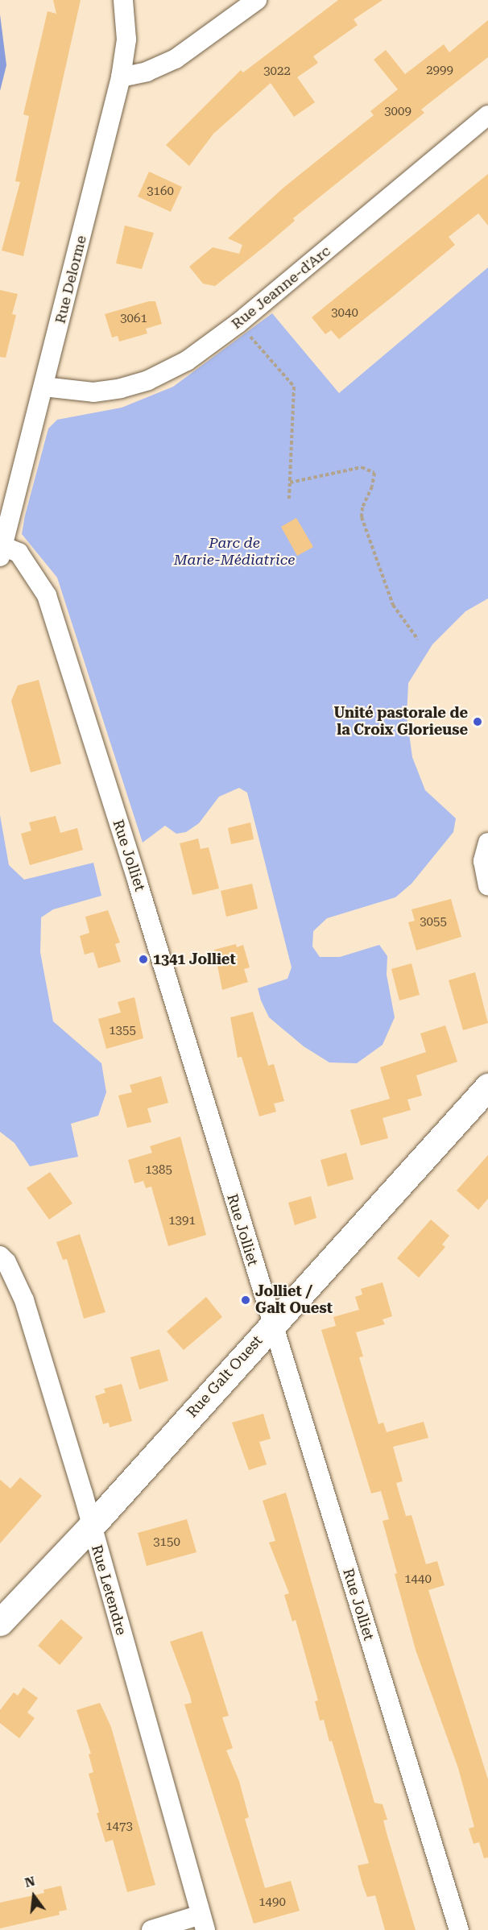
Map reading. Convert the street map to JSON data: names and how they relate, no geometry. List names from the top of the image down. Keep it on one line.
{"streets":{"street":["Rue Delorme","Rue Jeanne-d'Arc","Rue Jolliet","Rue Galt Ouest","Rue Letendre"]},"crossings":[["Rue Delorme","Rue Jeanne-d'Arc"],["Rue Delorme","Rue Jolliet"],["Rue Jolliet","Rue Galt Ouest"],["Rue Galt Ouest","Rue Letendre"]],"parks":["Parc de Marie-Médiatrice"],"places":["Unité pastorale de la Croix Glorieuse","1341 Jolliet","Jolliet / Galt Ouest"],"house_numbers":["2999","3022","3009","3160","3040","3061","3055","1355","1385","1391","3150","1440","1473","1490"],"north":"top"}
